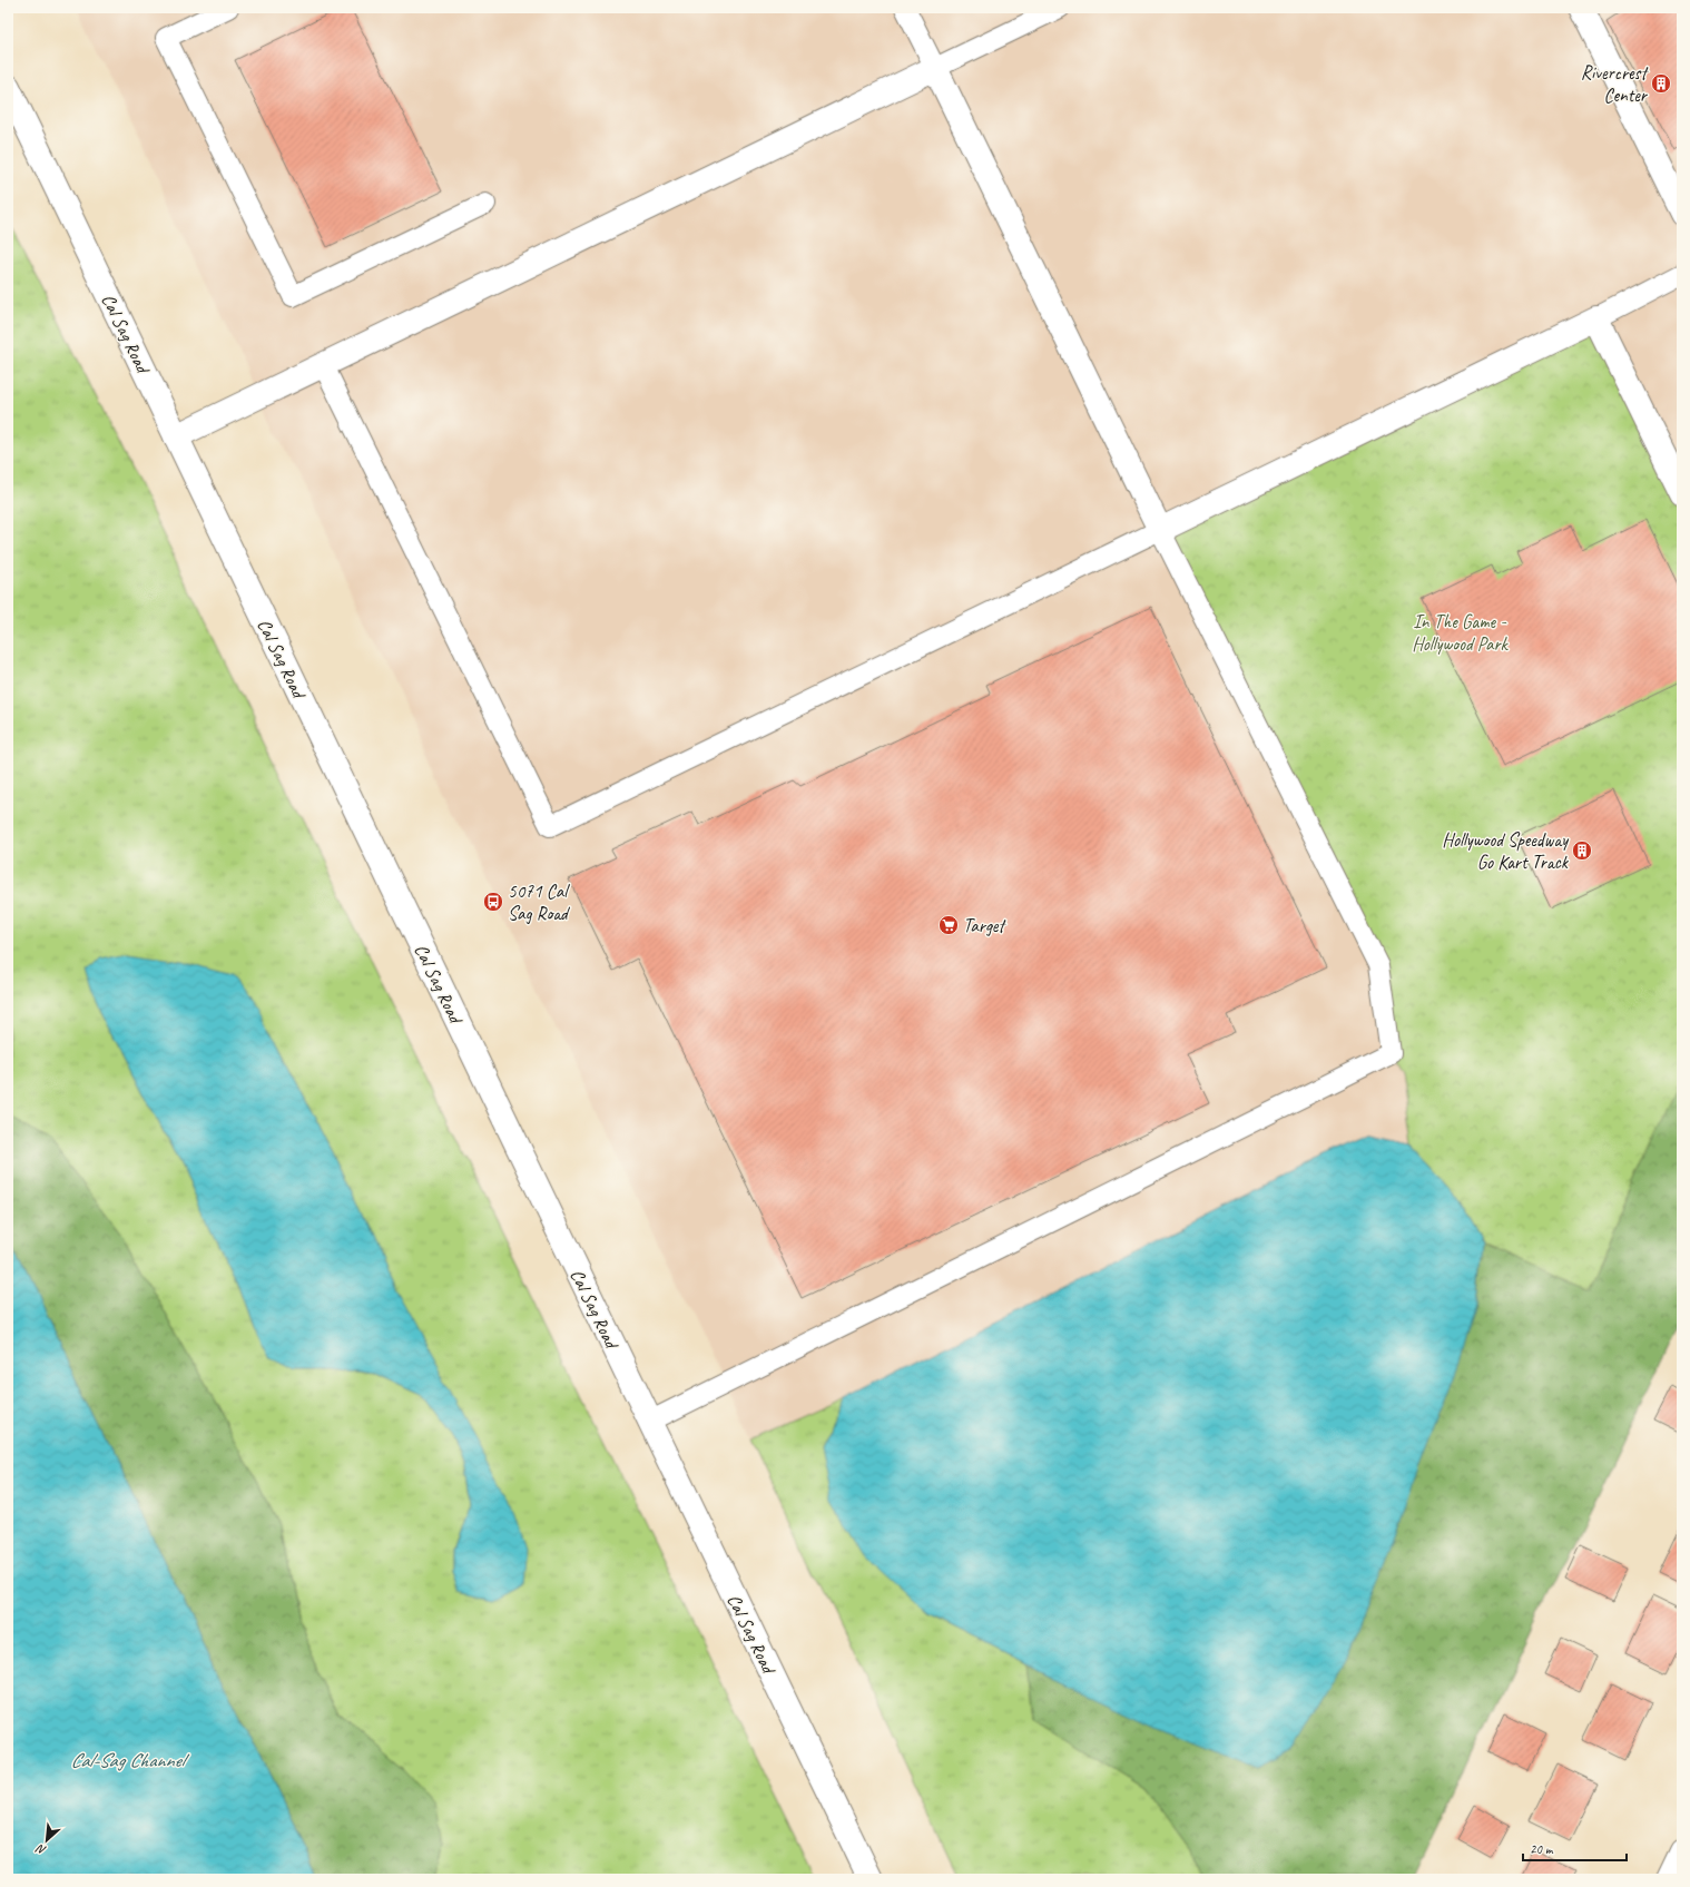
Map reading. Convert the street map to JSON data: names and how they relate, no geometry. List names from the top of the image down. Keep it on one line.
{"streets":{"street":["Cal Sag Road"]},"water":["Cal-Sag Channel"],"parks":["In The Game - Hollywood Park"],"places":{"building":["Rivercrest Center","Hollywood Speedway Go Kart Track"],"bus stop":["5071 Cal Sag Road"],"supermarket":["Target"]},"scale_bar":"20 m","north":"bottom left"}
